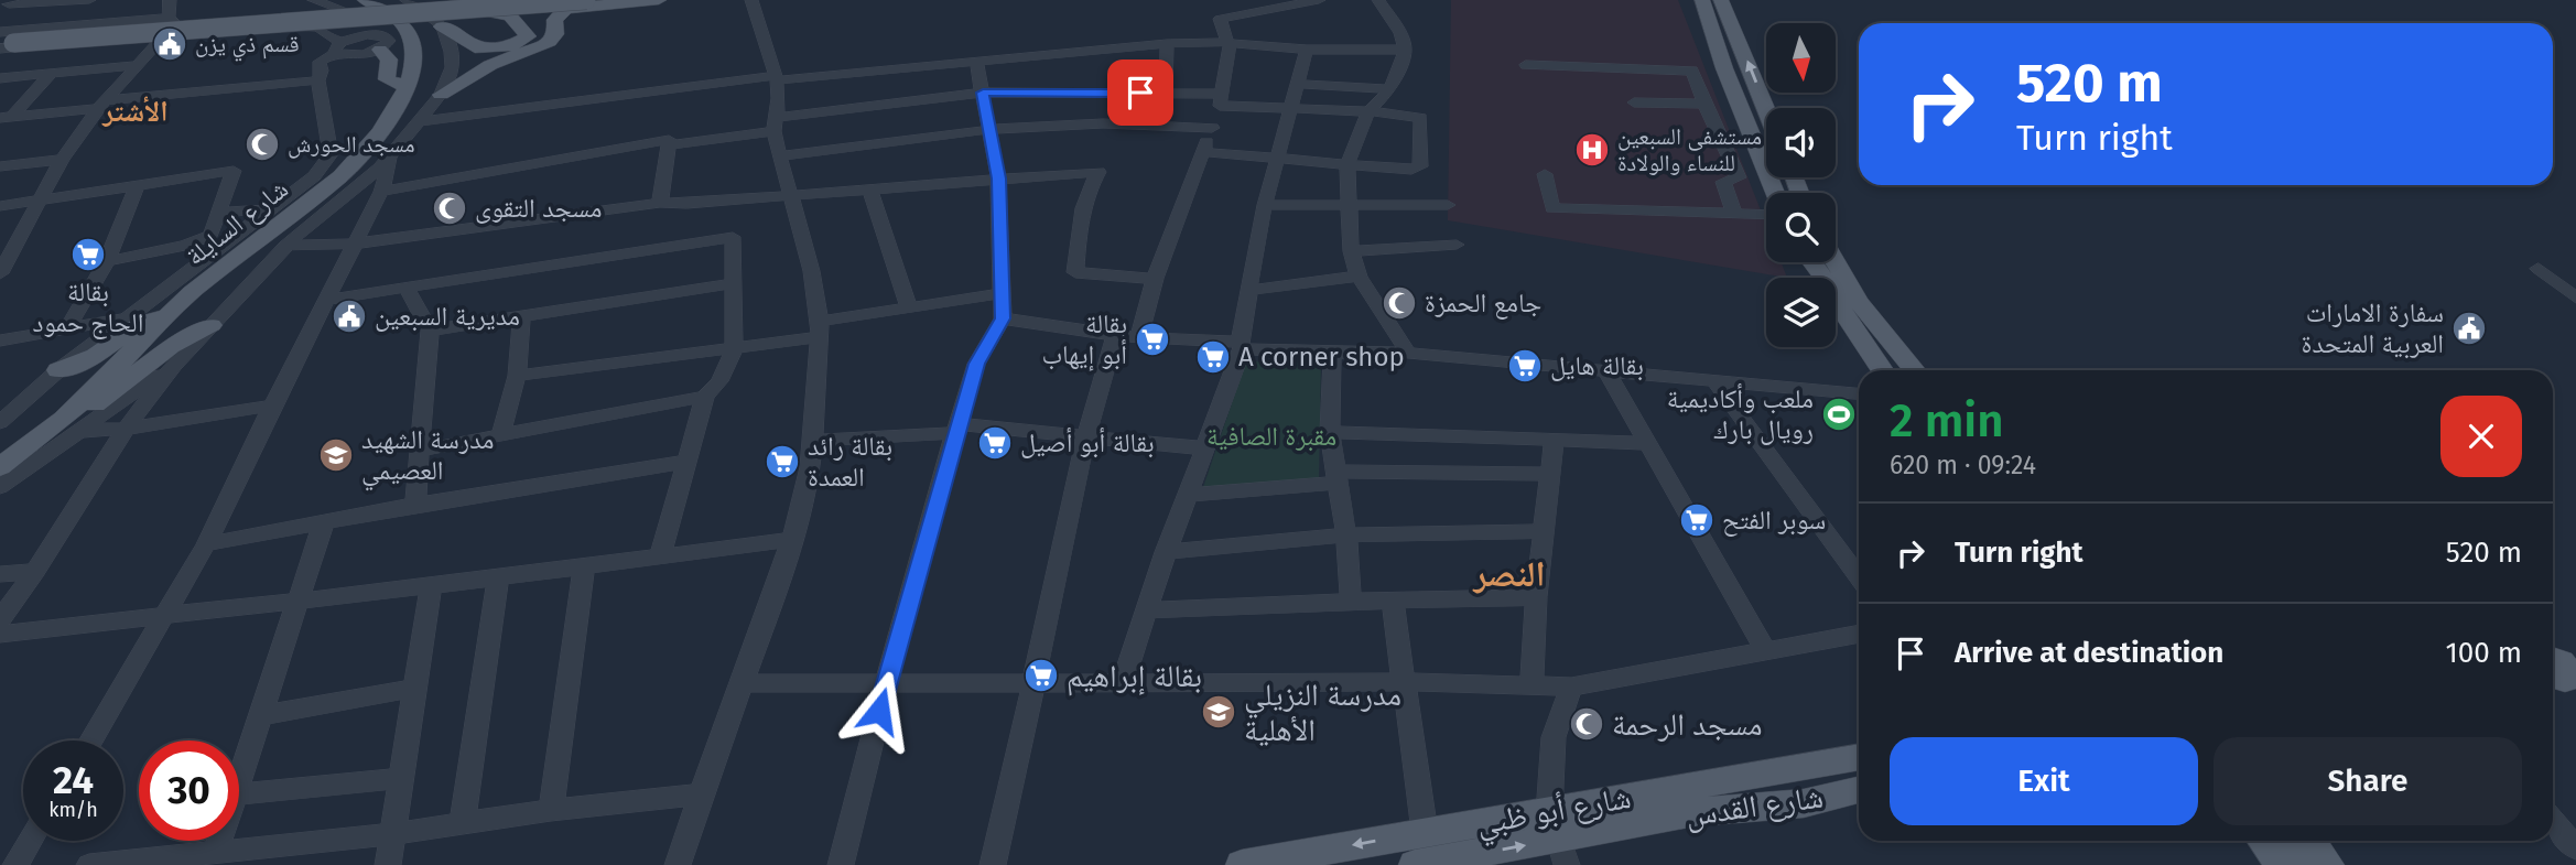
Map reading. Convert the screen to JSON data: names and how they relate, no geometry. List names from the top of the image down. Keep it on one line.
{"streets":{"main road":["شارع السايلة","شارع القدس","شارع أبو ظبي"]},"crossings":[["شارع القدس","شارع أبو ظبي"]],"districts":["الأشتر","النصر"],"parks":["مقبرة الصافية"],"places":{"public building":["قسم ذي يزن","مديرية السبعين","سفارة الامارات العربية المتحدة"],"mosque":["مسجد الحورش","مسجد التقوى","جامع الحمزة","مسجد الرحمة"],"hospital":["مستشفى السبعين للنساء والولادة"],"supermarket":["بقالة الحاج حمود","بقالة أبو إيهاب","A corner shop","بقالة هايل","بقالة أبو أصيل","بقالة رائد العمدة","سوبر الفتح","بقالة إبراهيم"],"sports":["ملعب وأكاديمية رويال بارك"],"school or university":["مدرسة الشهيد العصيمي","مدرسة النزيلي الأهلية"]},"north":"bottom","page":{"turn":["520 m","Turn right"],"heading":["2 min","620 m · 09:24"],"list":[{"name":"Turn right","value":"520 m"},{"name":"Arrive at destination","value":"100 m"}],"buttons":["Exit","Share"],"speed":"24 km/h","limit":"30"}}
